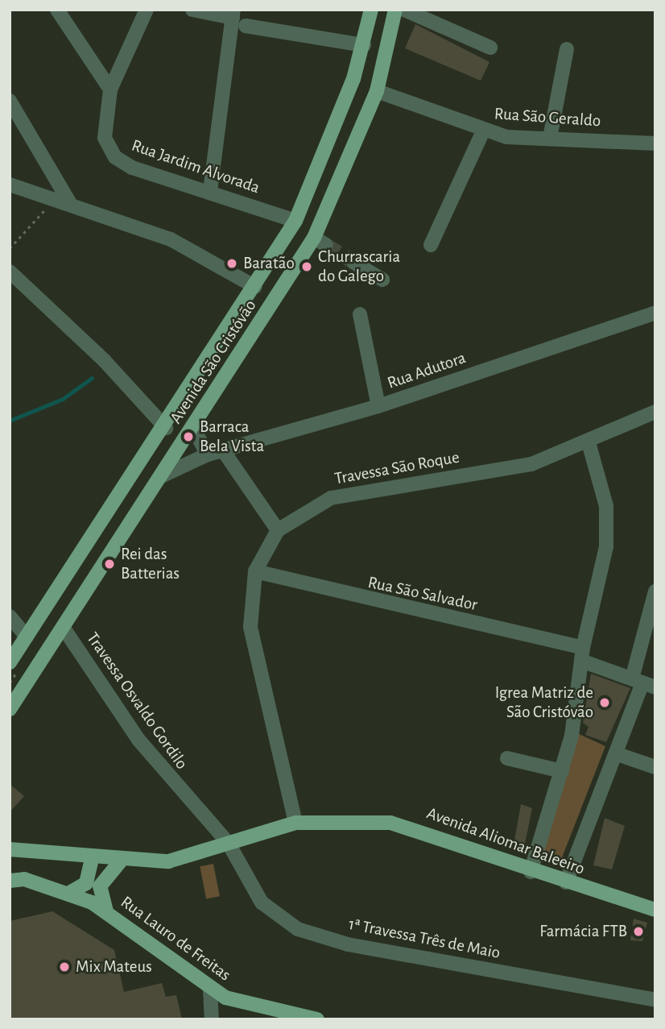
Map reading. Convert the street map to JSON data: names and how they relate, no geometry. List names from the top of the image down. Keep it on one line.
{"streets":{"main road":["Avenida São Cristóvão","Avenida Aliomar Baleeiro","Rua Lauro de Freitas"],"street":["Rua São Geraldo","Rua Jardim Alvorada","Rua Adutora","Travessa São Roque","Rua São Salvador","Travessa Osvaldo Gordilo","1ª Travessa Três de Maio"]},"crossings":[["Rua São Geraldo","Avenida São Cristóvão"],["Rua Jardim Alvorada","Avenida São Cristóvão"],["Avenida São Cristóvão","Rua Adutora"],["Avenida São Cristóvão","Travessa Osvaldo Gordilo"],["Travessa São Roque","Rua São Salvador"],["Travessa São Roque","Avenida Aliomar Baleeiro"],["Travessa Osvaldo Gordilo","Avenida Aliomar Baleeiro"],["Travessa Osvaldo Gordilo","1ª Travessa Três de Maio"],["Avenida Aliomar Baleeiro","1ª Travessa Três de Maio"]],"places":["Baratão","Churrascaria do Galego","Barraca Bela Vista","Rei das Batterias","Igrea Matriz de São Cristóvão","Farmácia FTB","Mix Mateus"]}
